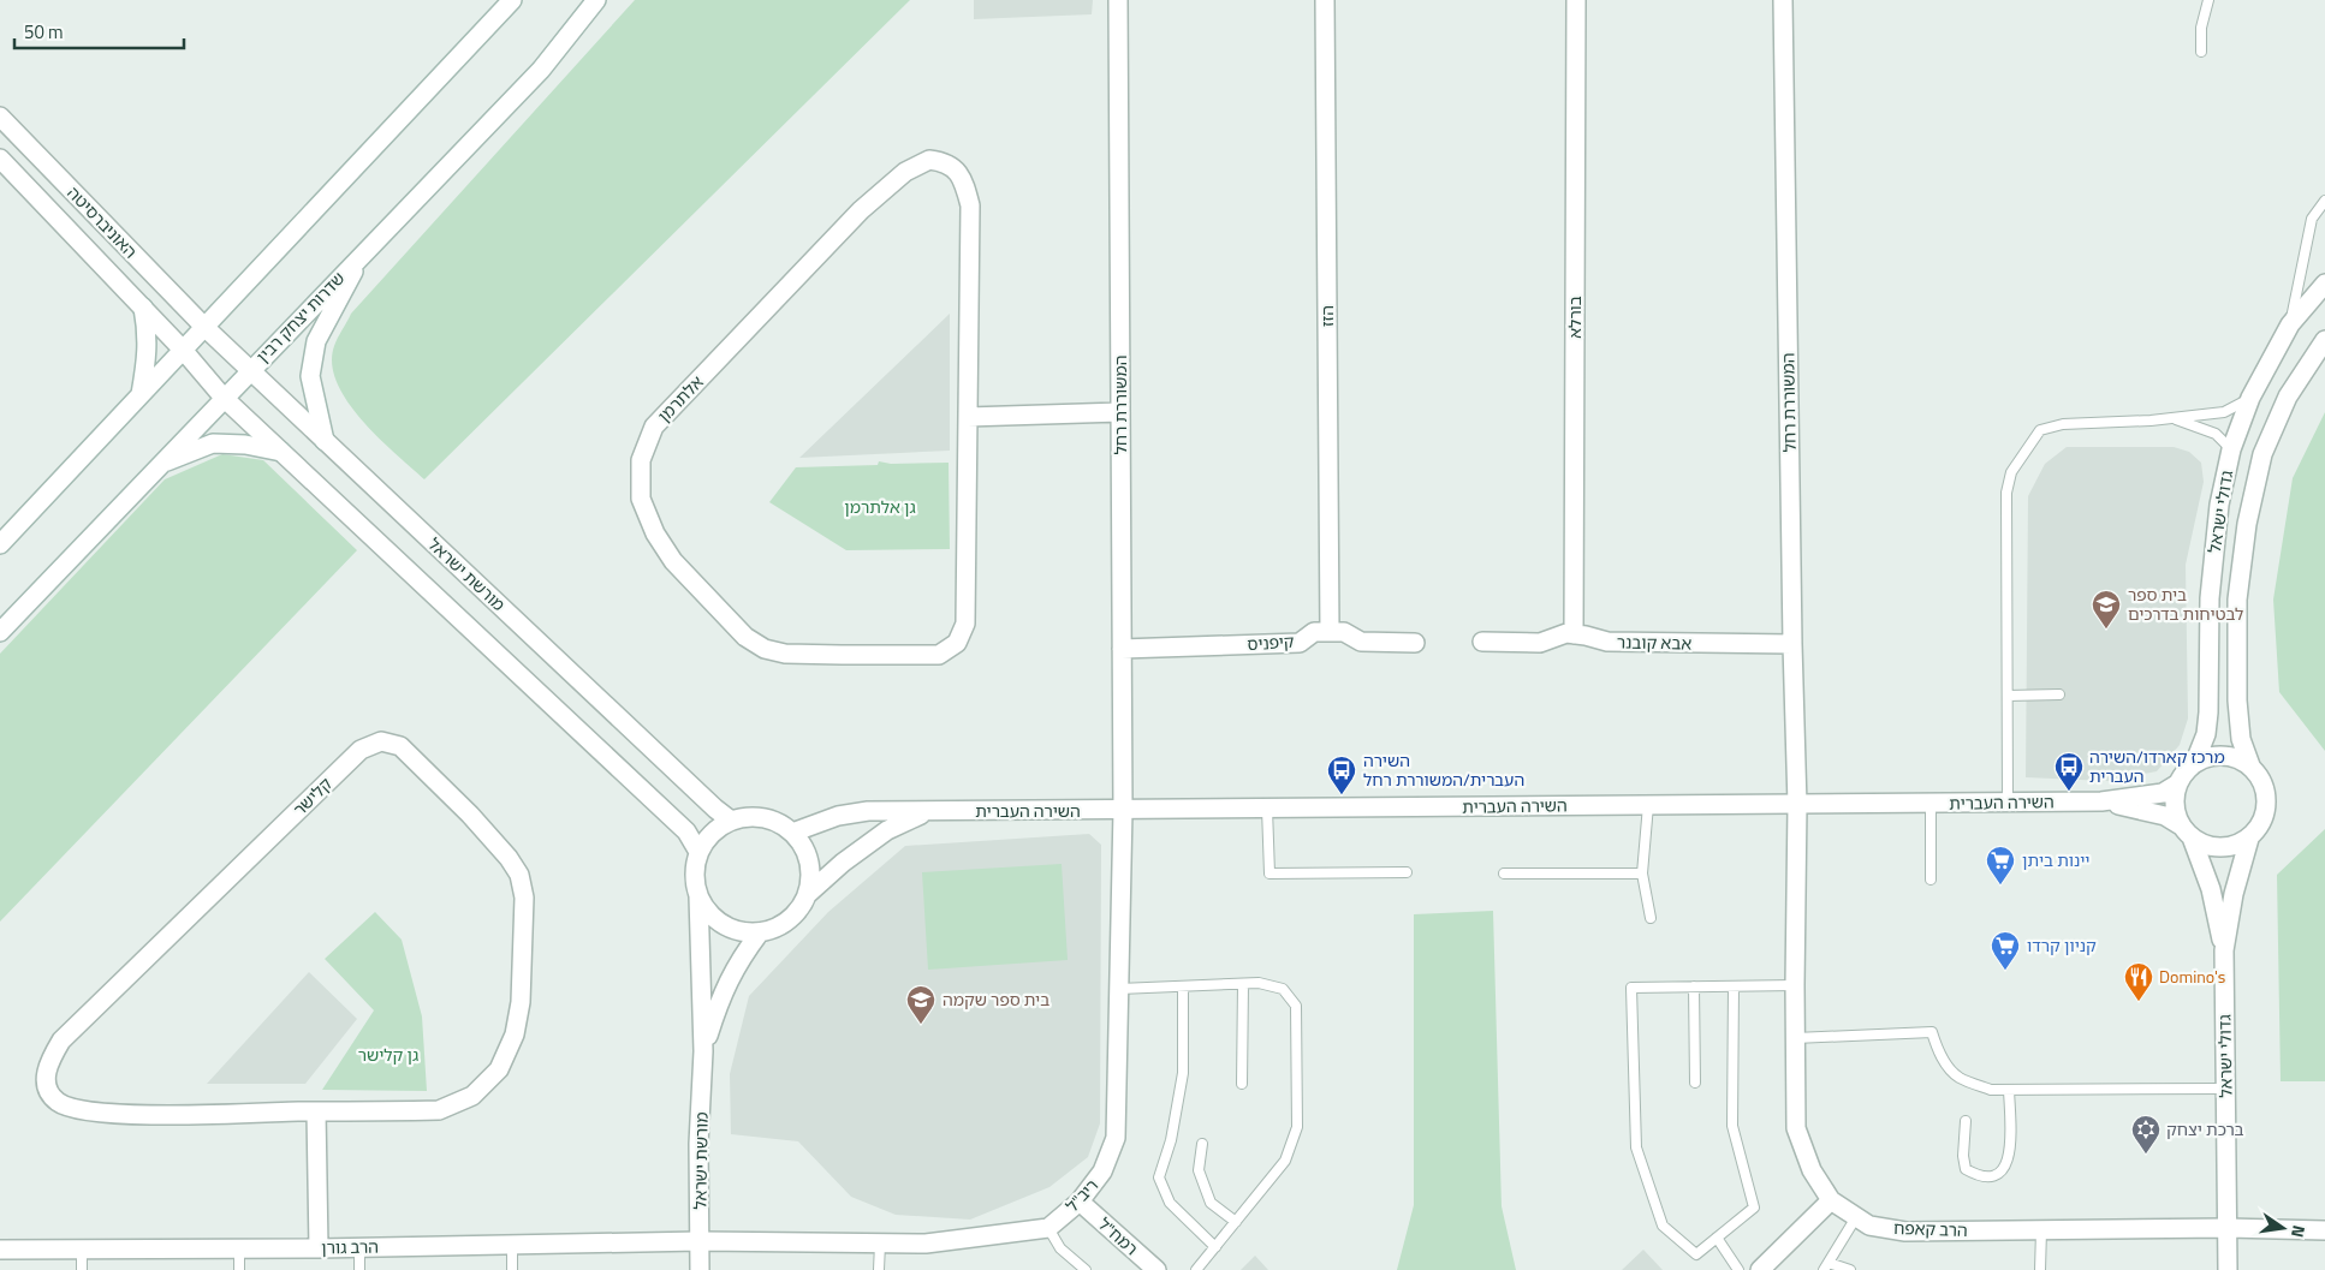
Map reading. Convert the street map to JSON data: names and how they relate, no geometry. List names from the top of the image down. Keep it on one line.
{"streets":{"street":["האוניברסיטה","הזז","שדרות יצחק רבין","בורלא","אלתרמן","המשוררת רחל","גדולי ישראל","מורשת ישראל","קיפניס","אבא קובנר","קלישר","השירה העברית","ריב\"ל","הרב קאפח","רמח\"ל","הרב גורן"]},"crossings":[["האוניברסיטה","מורשת ישראל"],["הזז","קיפניס"],["שדרות יצחק רבין","מורשת ישראל"],["בורלא","אבא קובנר"],["המשוררת רחל","קיפניס"],["המשוררת רחל","אבא קובנר"],["המשוררת רחל","השירה העברית"],["המשוררת רחל","ריב\"ל"],["המשוררת רחל","הרב קאפח"],["גדולי ישראל","השירה העברית"],["גדולי ישראל","הרב קאפח"],["מורשת ישראל","השירה העברית"],["מורשת ישראל","הרב גורן"],["השירה העברית","ריב\"ל"],["השירה העברית","הרב קאפח"],["ריב\"ל","רמח\"ל"]],"parks":["גן אלתרמן","גן קלישר"],"places":{"school or university":["בית ספר לבטיחות בדרכים","בית ספר שקמה"],"bus stop":["מרכז קארדו/השירה העברית","השירה העברית/המשוררת רחל"],"supermarket":["יינות ביתן","קניון קרדו"],"restaurant":["Domino's"],"synagogue":["ברכת יצחק"]},"scale_bar":"50 m","north":"right"}
